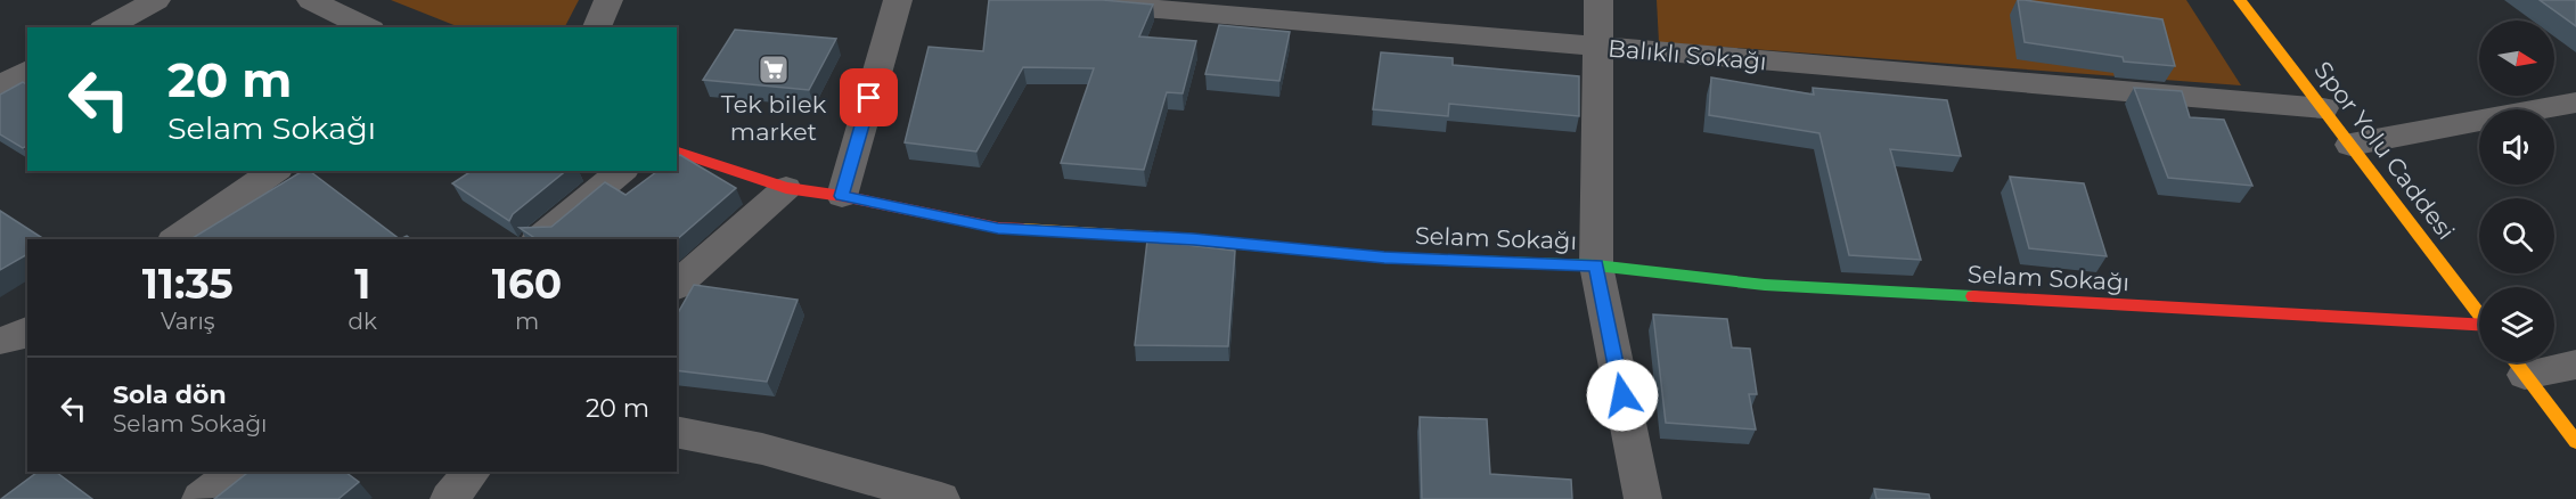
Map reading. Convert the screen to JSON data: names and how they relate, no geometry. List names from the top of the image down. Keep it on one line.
{"streets":{"street":["Balıklı Sokağı","Spor Yolu Caddesi","Selam Sokağı"]},"crossings":[["Balıklı Sokağı","Spor Yolu Caddesi"]],"places":{"supermarket":["Tek bilek market"]},"north":"right","page":{"turn":["20 m","Selam Sokağı"],"eta":["11:35","Varış","1","dk","160","m"],"list":[{"name":"Sola dön","note":"Selam Sokağı","value":"20 m"}]}}
